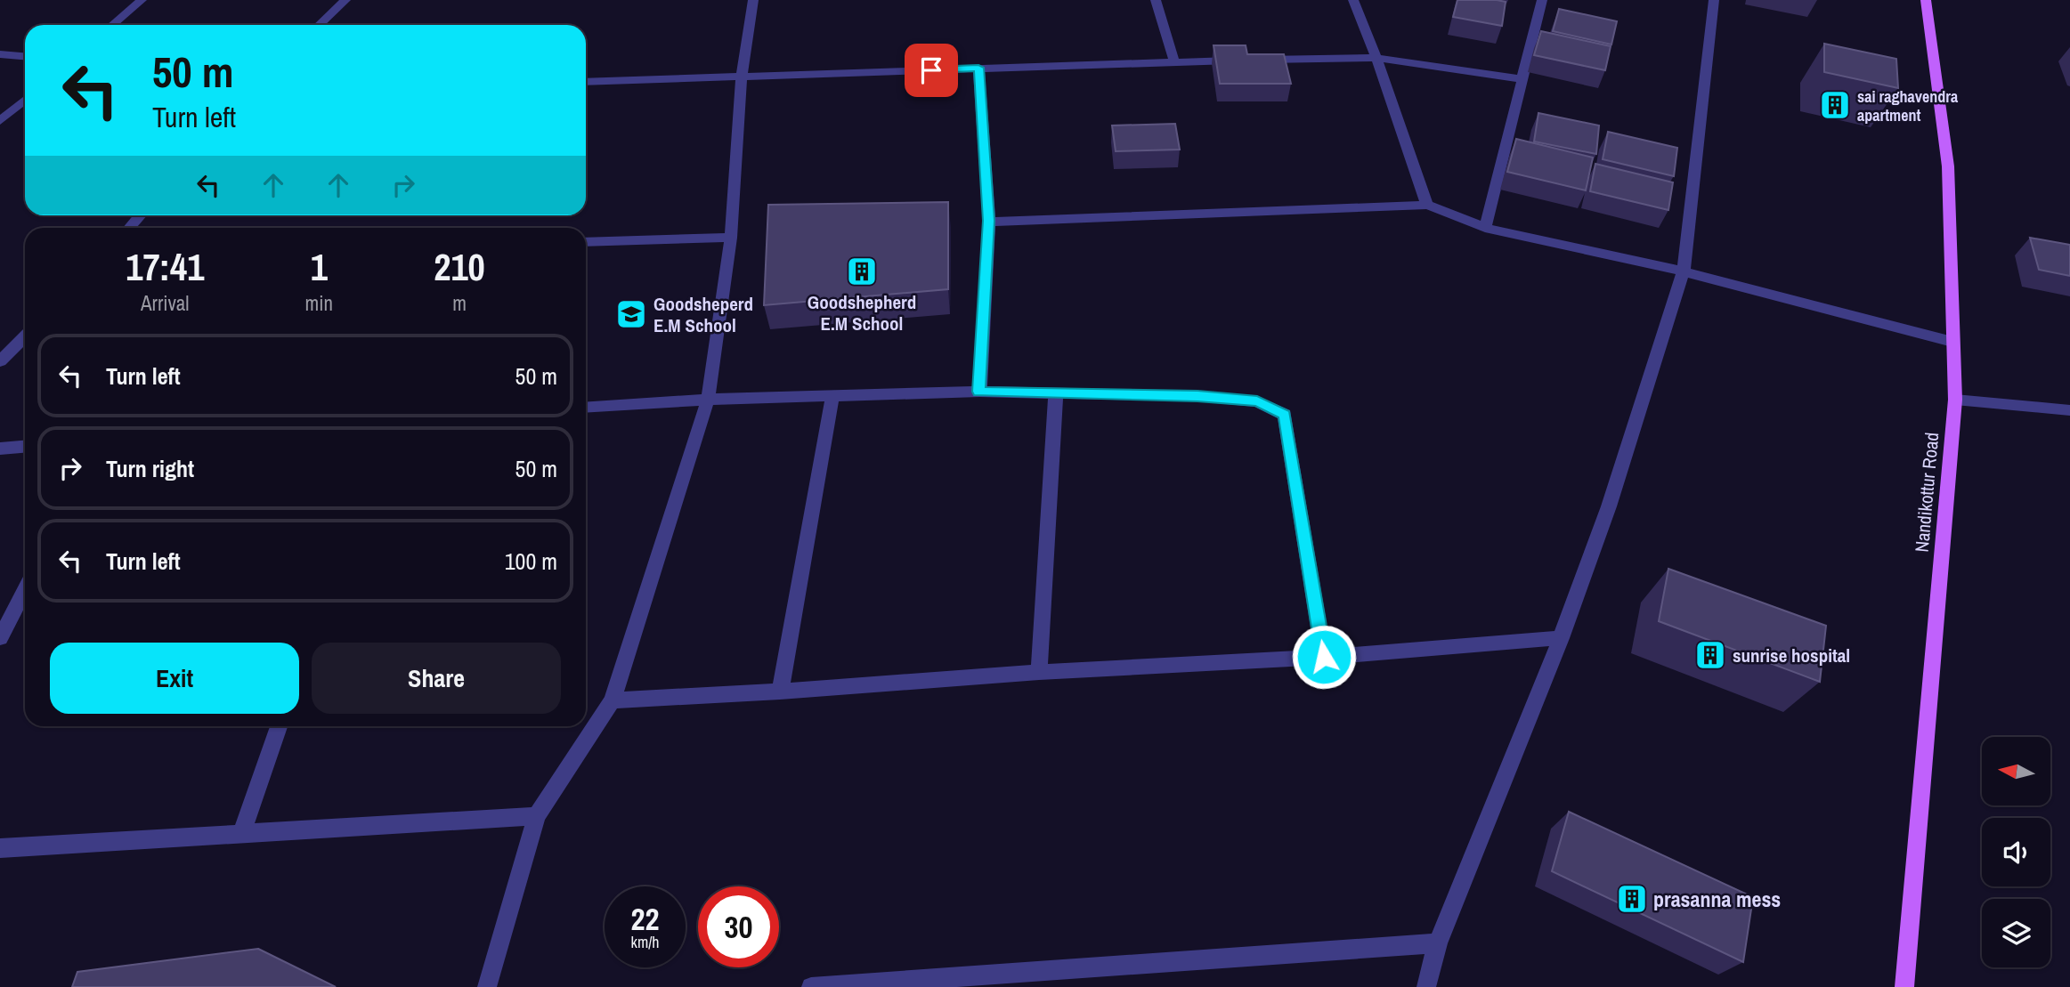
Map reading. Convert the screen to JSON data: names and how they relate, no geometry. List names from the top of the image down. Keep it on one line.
{"streets":{"main road":["Nandikottur Road"]},"places":{"building":["sai raghavendra apartment","Goodshepherd E.M School","sunrise hospital","prasanna mess"],"school or university":["Goodsheperd E.M School"]},"north":"left","page":{"turn":["50 m","Turn left"],"eta":["17:41","Arrival","1","min","210","m"],"list":[{"name":"Turn left","value":"50 m"},{"name":"Turn right","value":"50 m"},{"name":"Turn left","value":"100 m"}],"buttons":["Exit","Share"],"speed":"22 km/h","limit":"30"}}
